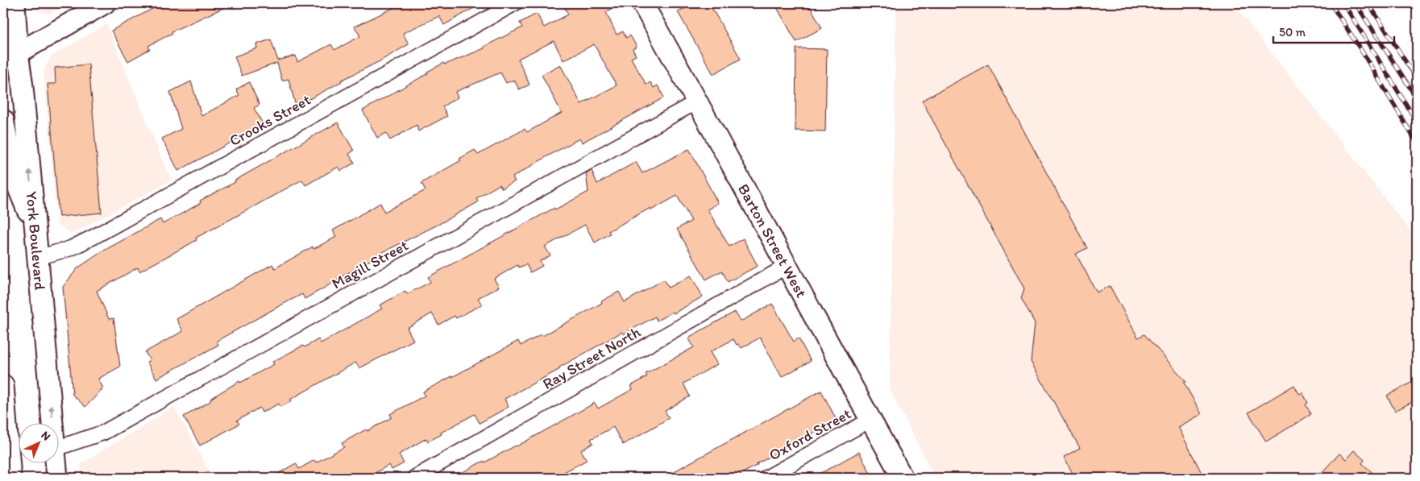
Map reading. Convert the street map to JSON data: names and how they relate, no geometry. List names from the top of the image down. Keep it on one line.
{"streets":{"main road":["York Boulevard","Barton Street West"],"street":["Crooks Street","Magill Street","Ray Street North","Oxford Street"]},"crossings":[["Crooks Street","York Boulevard"],["Barton Street West","Magill Street"],["Barton Street West","Ray Street North"],["Barton Street West","Oxford Street"]],"scale_bar":"50 m","north":"top right"}
